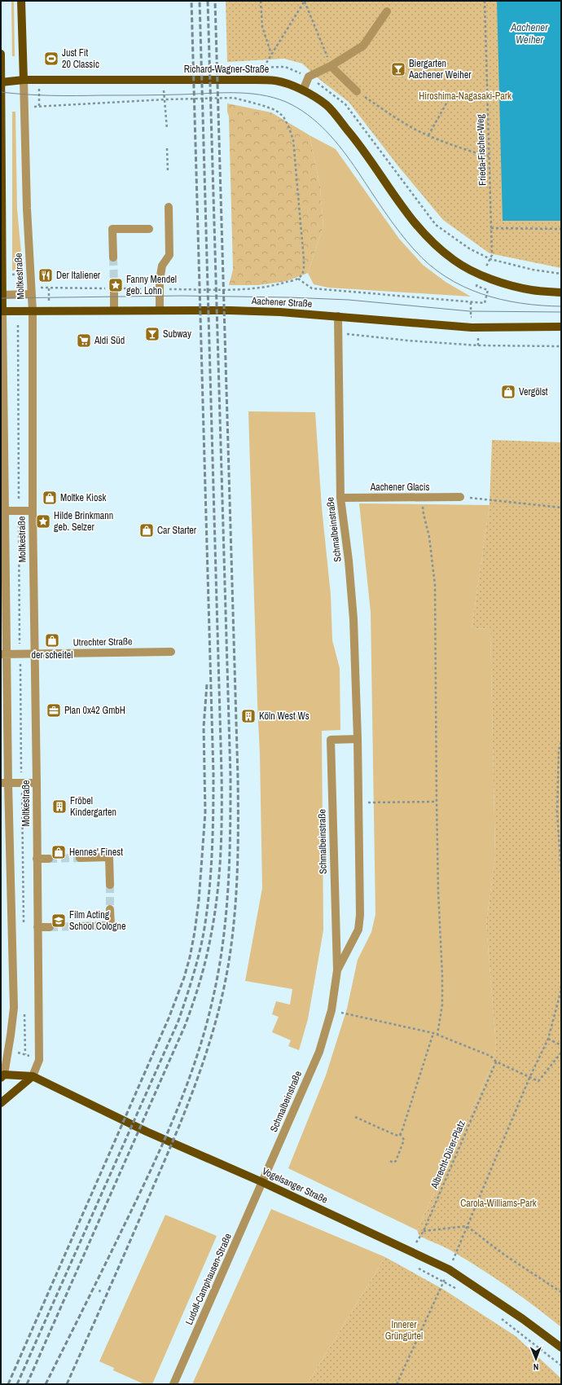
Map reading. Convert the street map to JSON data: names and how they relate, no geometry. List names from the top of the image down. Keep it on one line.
{"streets":{"main road":["Richard-Wagner-Straße","Moltkestraße","Aachener Straße","Vogelsanger Straße"],"street":["Aachener Glacis","Schmalbeinstraße","Utrechter Straße","Ludolf-Camphausen-Straße"],"path":["Frieda-Fischer-Weg","Albrecht-Dürer-Platz"]},"crossings":[["Richard-Wagner-Straße","Moltkestraße"],["Moltkestraße","Aachener Straße"],["Moltkestraße","Utrechter Straße"],["Moltkestraße","Vogelsanger Straße"],["Aachener Straße","Schmalbeinstraße"],["Aachener Glacis","Schmalbeinstraße"],["Schmalbeinstraße","Vogelsanger Straße"],["Schmalbeinstraße","Ludolf-Camphausen-Straße"],["Albrecht-Dürer-Platz","Vogelsanger Straße"],["Vogelsanger Straße","Ludolf-Camphausen-Straße"]],"water":["Aachener Weiher"],"parks":["Hiroshima-Nagasaki-Park","Carola-Williams-Park","Innerer Grüngürtel"],"places":{"sports":["Just Fit 20 Classic"],"bar":["Biergarten Aachener Weiher","Subway"],"restaurant":["Der Italiener"],"place":["Fanny Mendel geb. Lohn","Hilde Brinkmann geb. Selzer"],"supermarket":["Aldi Süd"],"shop":["Vergölst","Moltke Kiosk","Car Starter","der scheitel","Hennes' Finest"],"office":["Plan 0x42 GmbH"],"building":["Köln West Ws","Fröbel Kindergarten"],"school or university":["Film Acting School Cologne"]},"north":"bottom"}
